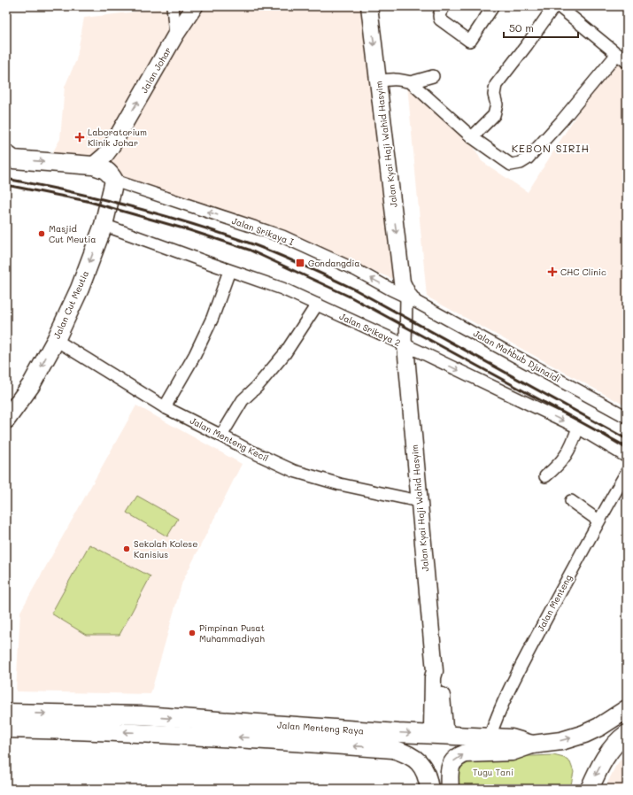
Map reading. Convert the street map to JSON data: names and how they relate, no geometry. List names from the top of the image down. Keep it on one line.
{"streets":{"main road":["Jalan Cut Meutia","Jalan Menteng Raya"],"street":["Jalan Johar","Jalan Kyai Haji Wahid Hasyim","Jalan Srikaya I","Jalan Srikaya 2","Jalan Mahbub Djunaidi","Jalan Menteng Kecil","Jalan Menteng"]},"crossings":[["Jalan Johar","Jalan Srikaya I"],["Jalan Johar","Jalan Cut Meutia"],["Jalan Kyai Haji Wahid Hasyim","Jalan Srikaya I"],["Jalan Kyai Haji Wahid Hasyim","Jalan Srikaya 2"],["Jalan Kyai Haji Wahid Hasyim","Jalan Mahbub Djunaidi"],["Jalan Kyai Haji Wahid Hasyim","Jalan Menteng Kecil"],["Jalan Kyai Haji Wahid Hasyim","Jalan Menteng Raya"],["Jalan Srikaya I","Jalan Cut Meutia"],["Jalan Srikaya I","Jalan Mahbub Djunaidi"],["Jalan Cut Meutia","Jalan Srikaya 2"],["Jalan Cut Meutia","Jalan Menteng Kecil"],["Jalan Menteng","Jalan Menteng Raya"]],"one_way":["Jalan Johar","Jalan Kyai Haji Wahid Hasyim","Jalan Srikaya I","Jalan Cut Meutia"],"districts":["KEBON SIRIH"],"parks":["Tugu Tani"],"places":{"health":["Laboratorium Klinik Johar","CHC Clinic"],"other":["Masjid Cut Meutia","Sekolah Kolese Kanisius","Pimpinan Pusat Muhammadiyah"],"transit":["Gondangdia"]},"scale_bar":"50 m"}
